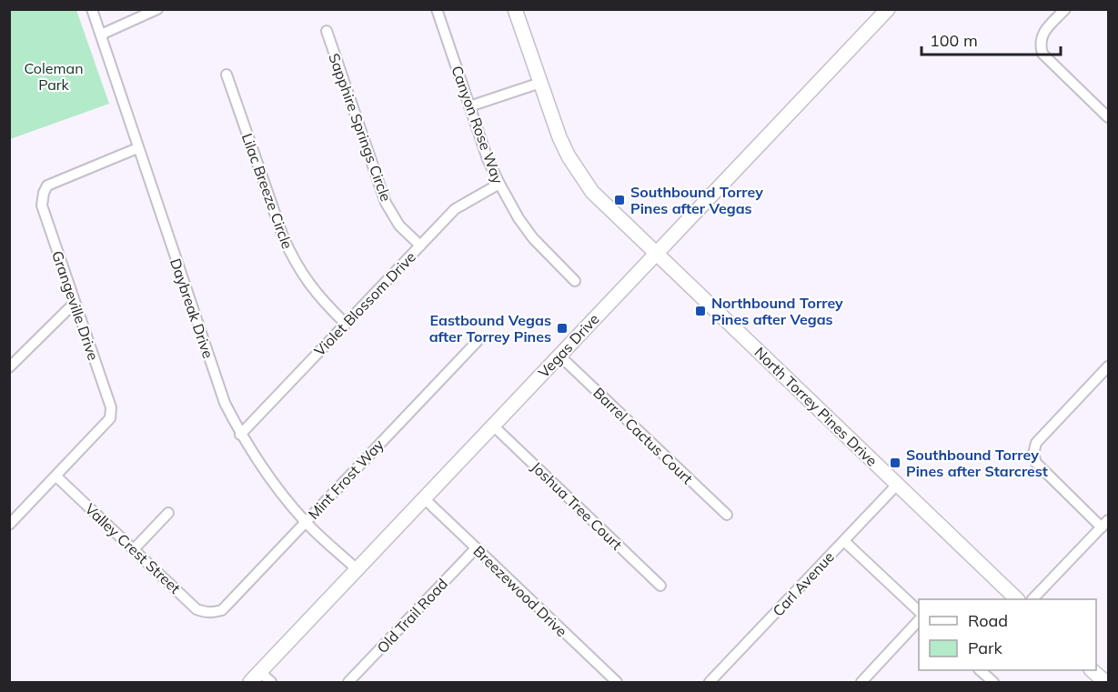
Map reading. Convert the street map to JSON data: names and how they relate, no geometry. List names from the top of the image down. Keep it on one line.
{"streets":{"main road":["Vegas Drive","North Torrey Pines Drive"],"street":["Canyon Rose Way","Sapphire Springs Circle","Lilac Breeze Circle","Violet Blossom Drive","Grangeville Drive","Daybreak Drive","Barrel Cactus Court","Mint Frost Way","Joshua Tree Court","Valley Crest Street","Carl Avenue","Breezewood Drive","Old Trail Road"]},"crossings":[["Canyon Rose Way","Violet Blossom Drive"],["Sapphire Springs Circle","Violet Blossom Drive"],["Lilac Breeze Circle","Violet Blossom Drive"],["Violet Blossom Drive","Daybreak Drive"],["Grangeville Drive","Daybreak Drive"],["Grangeville Drive","Valley Crest Street"],["Daybreak Drive","Vegas Drive"],["Daybreak Drive","Mint Frost Way"],["Vegas Drive","North Torrey Pines Drive"],["Vegas Drive","Barrel Cactus Court"],["Vegas Drive","Joshua Tree Court"],["Vegas Drive","Breezewood Drive"],["North Torrey Pines Drive","Carl Avenue"],["Mint Frost Way","Valley Crest Street"],["Breezewood Drive","Old Trail Road"]],"parks":["Coleman Park"],"places":{"transit":["Southbound Torrey Pines after Vegas","Northbound Torrey Pines after Vegas","Eastbound Vegas after Torrey Pines","Southbound Torrey Pines after Starcrest"]},"legend":["Road","Park"],"scale_bar":"100 m"}
